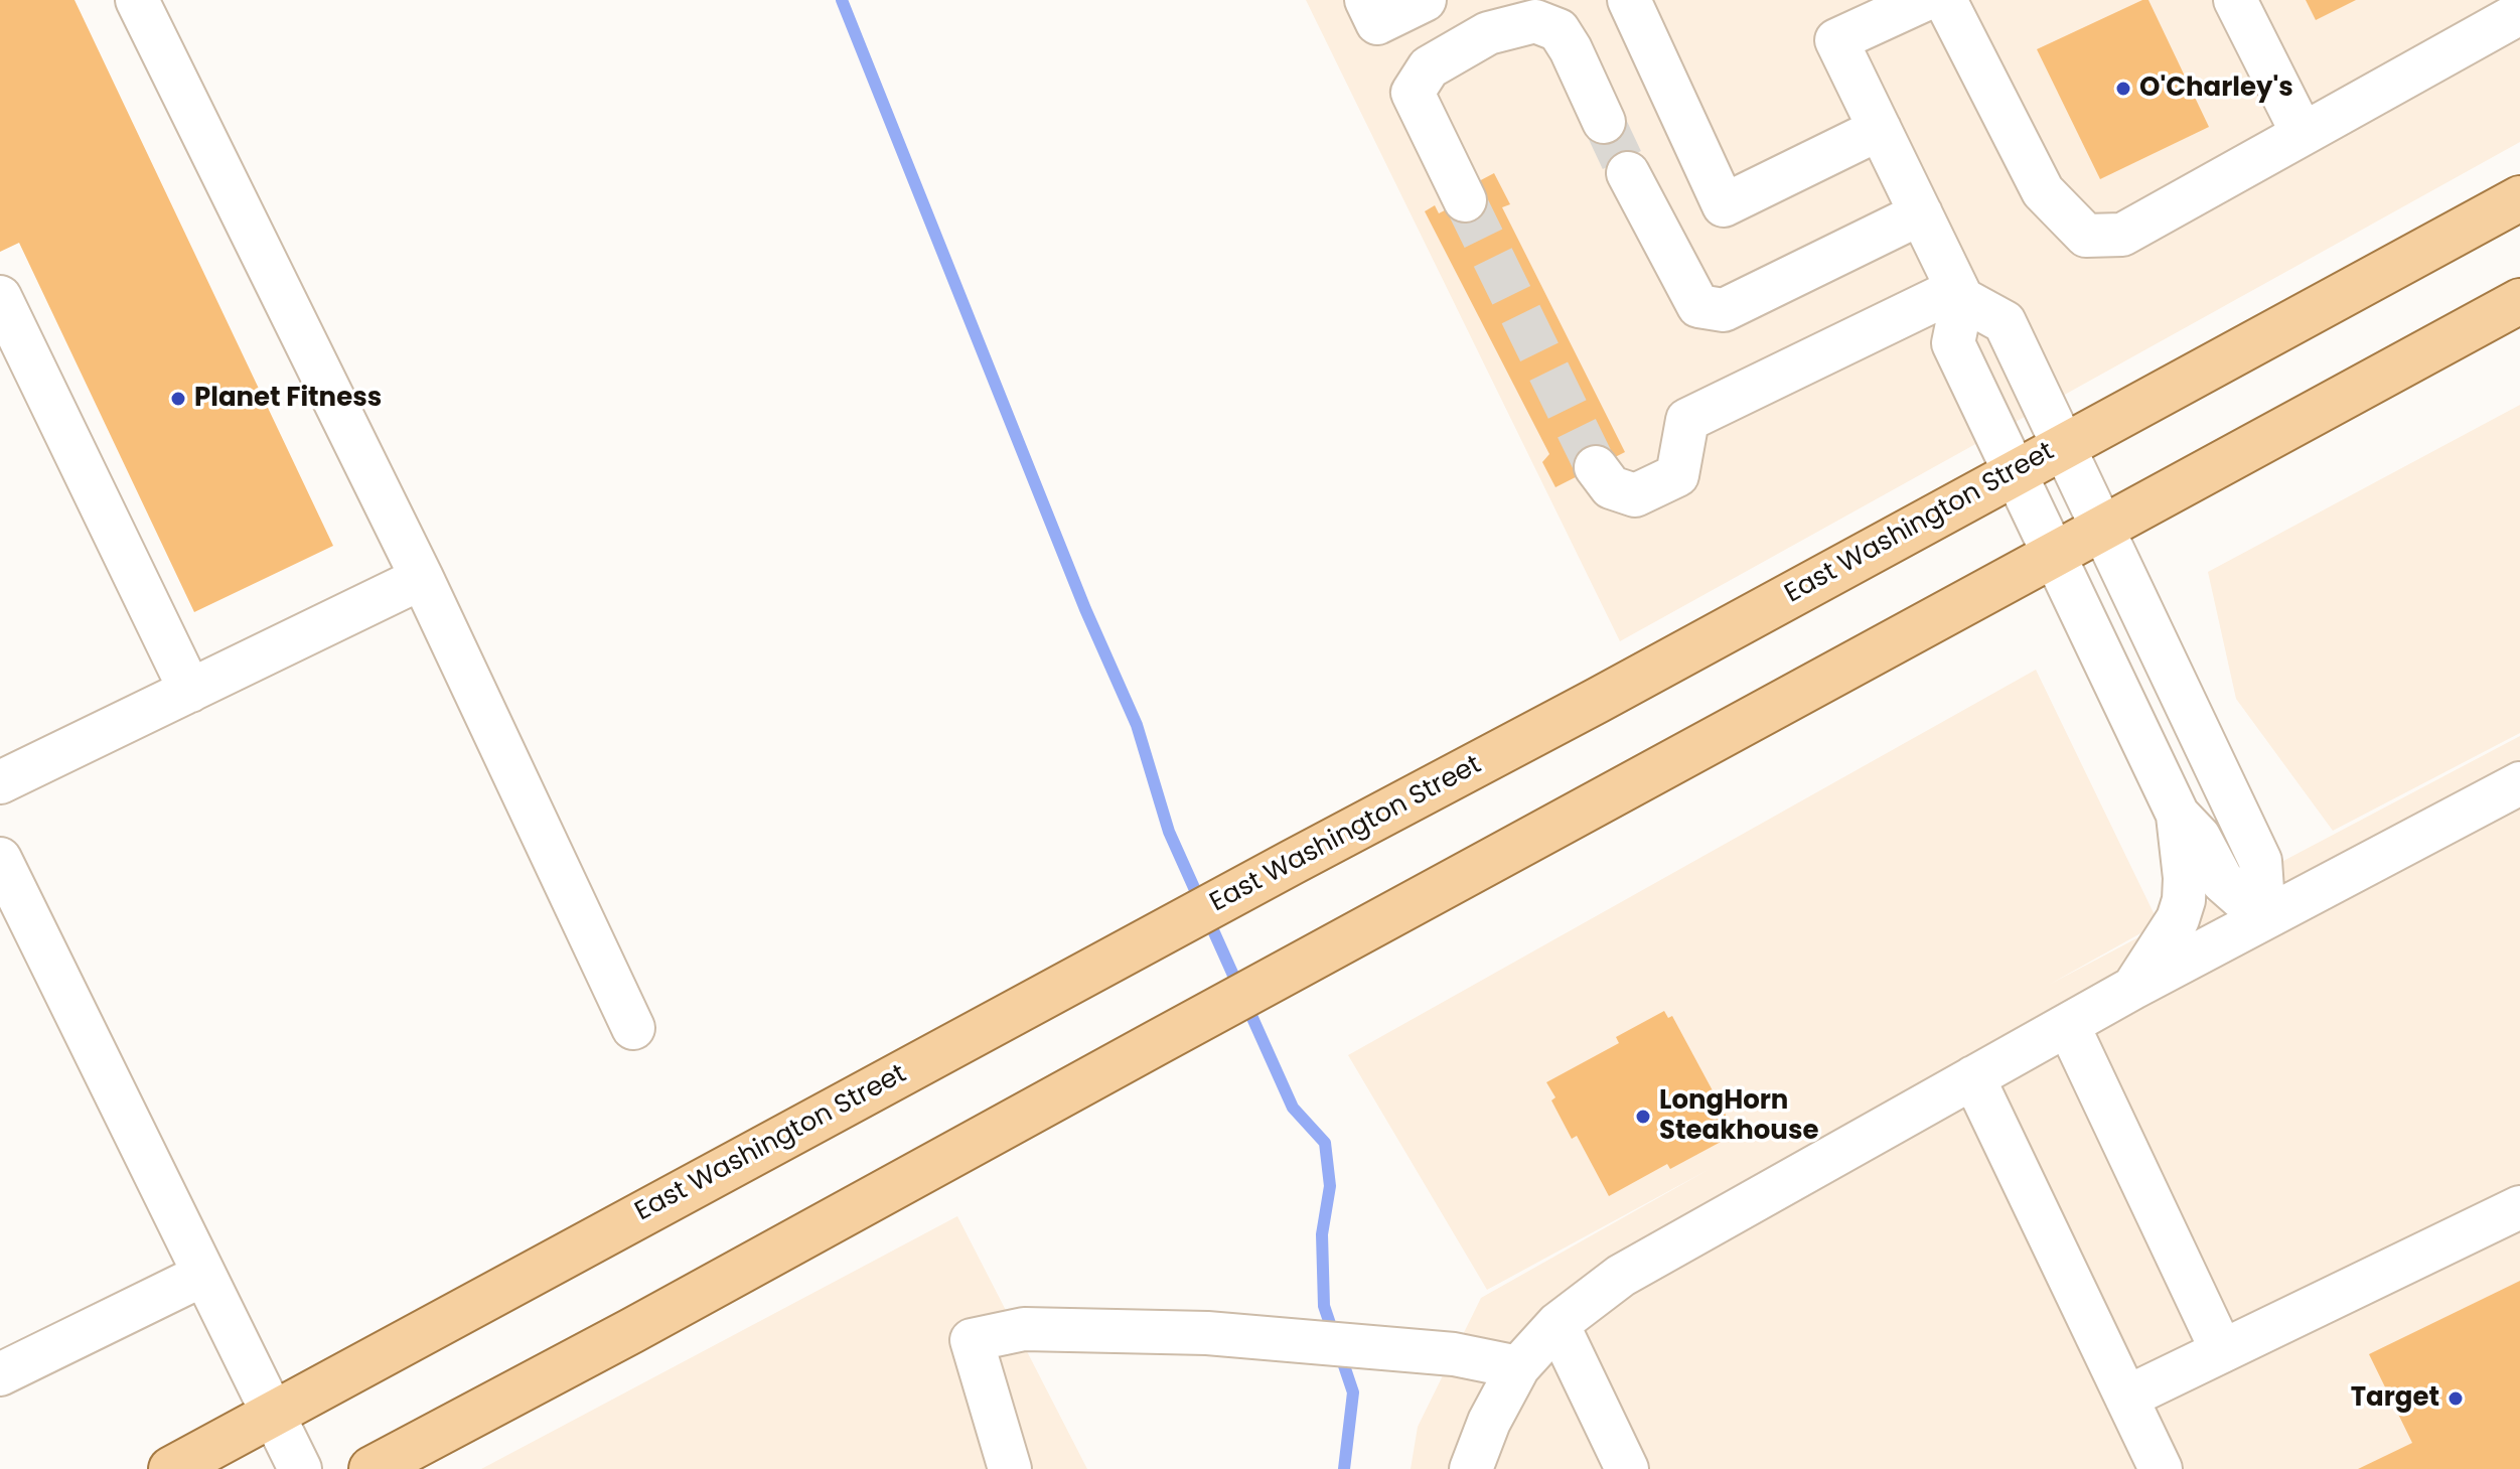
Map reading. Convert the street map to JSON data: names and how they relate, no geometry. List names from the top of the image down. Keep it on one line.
{"streets":{"main road":["East Washington Street"]},"places":["O'Charley's","Planet Fitness","LongHorn Steakhouse","Target"]}
